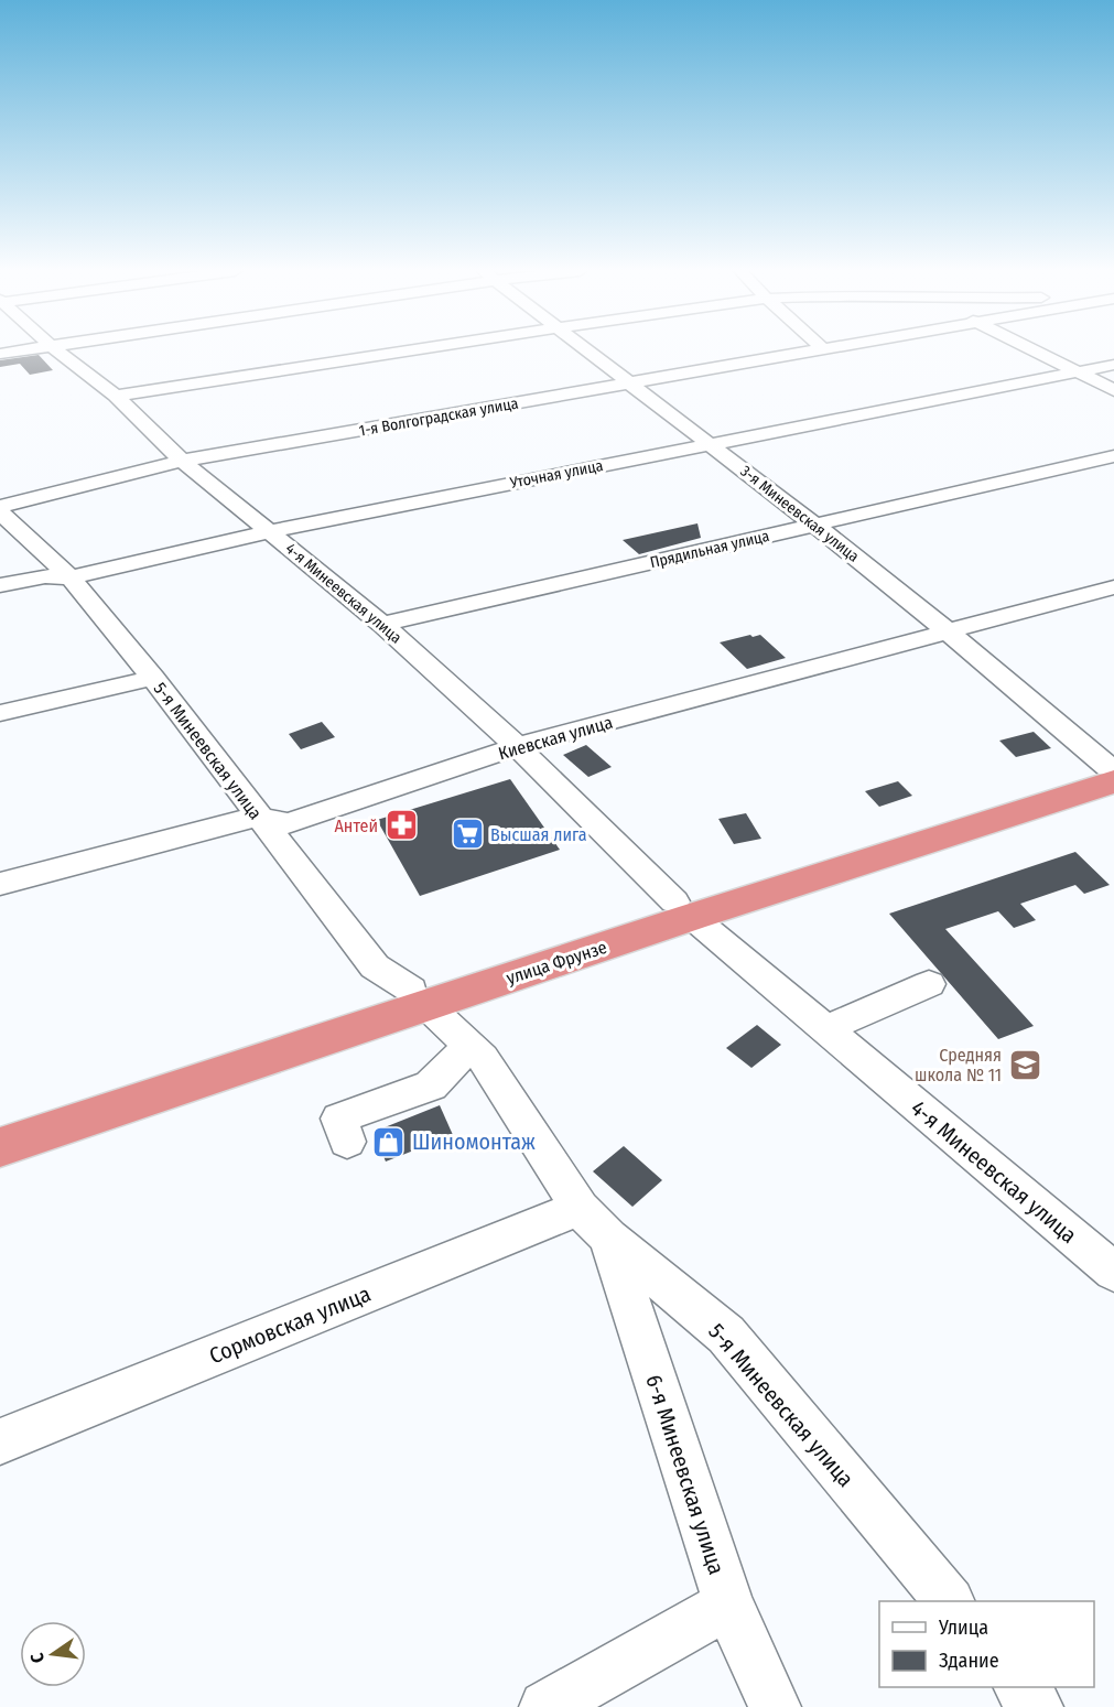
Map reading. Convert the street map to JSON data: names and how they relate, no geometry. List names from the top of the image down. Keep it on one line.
{"streets":{"highway":["улица Фрунзе"],"street":["1-я Волгоградская улица","Уточная улица","3-я Минеевская улица","Прядильная улица","4-я Минеевская улица","Киевская улица","5-я Минеевская улица","Сормовская улица","6-я Минеевская улица"]},"crossings":[["1-я Волгоградская улица","3-я Минеевская улица"],["1-я Волгоградская улица","4-я Минеевская улица"],["Уточная улица","3-я Минеевская улица"],["Уточная улица","4-я Минеевская улица"],["Уточная улица","5-я Минеевская улица"],["3-я Минеевская улица","Прядильная улица"],["3-я Минеевская улица","Киевская улица"],["3-я Минеевская улица","улица Фрунзе"],["Прядильная улица","4-я Минеевская улица"],["4-я Минеевская улица","Киевская улица"],["4-я Минеевская улица","улица Фрунзе"],["Киевская улица","5-я Минеевская улица"],["5-я Минеевская улица","улица Фрунзе"],["5-я Минеевская улица","Сормовская улица"],["5-я Минеевская улица","6-я Минеевская улица"],["Сормовская улица","6-я Минеевская улица"]],"places":{"pharmacy":["Антей"],"supermarket":["Высшая лига"],"school or university":["Средняя школа № 11"],"shop":["Шиномонтаж"]},"legend":["Улица","Здание"],"north":"left"}
